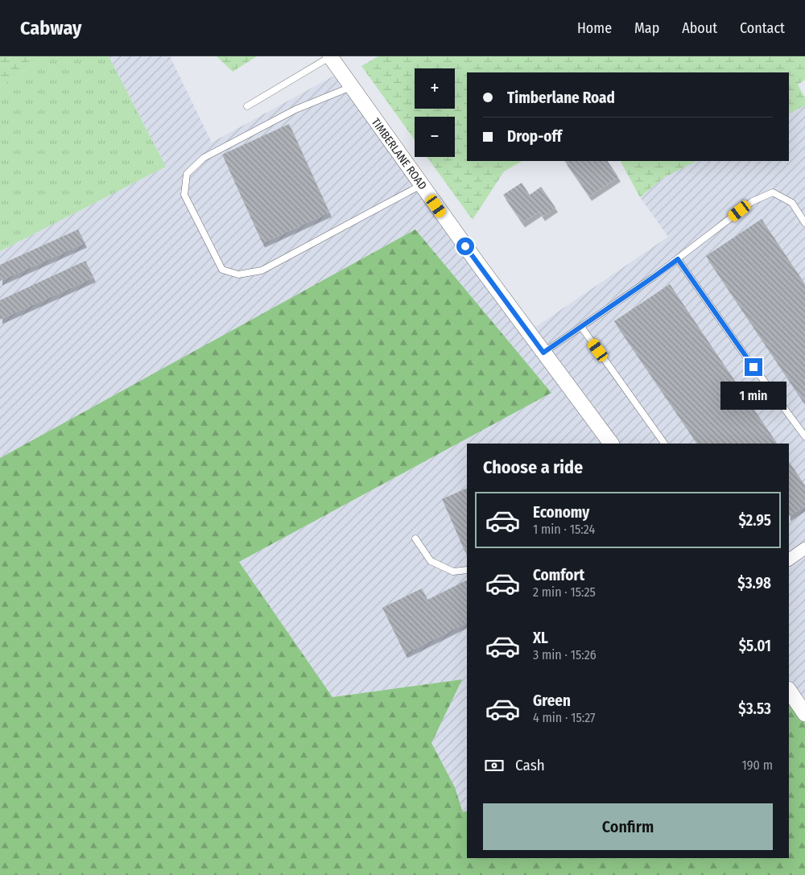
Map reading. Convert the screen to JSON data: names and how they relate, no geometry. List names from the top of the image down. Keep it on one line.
{"streets":{"street":["TIMBERLANE ROAD"]},"page":{"header":"Cabway","nav":["Home","Map","About","Contact"],"map_buttons":["+","−"],"banner":["Timberlane Road","Drop-off"],"bubble":"1 min","heading":"Choose a ride","list":[{"name":"Economy","note":"1 min · 15:24","value":"$2.95"},{"name":"Comfort","note":"2 min · 15:25","value":"$3.98"},{"name":"XL","note":"3 min · 15:26","value":"$5.01"},{"name":"Green","note":"4 min · 15:27","value":"$3.53"}],"pay":["Cash","190 m"],"buttons":"Confirm"}}
